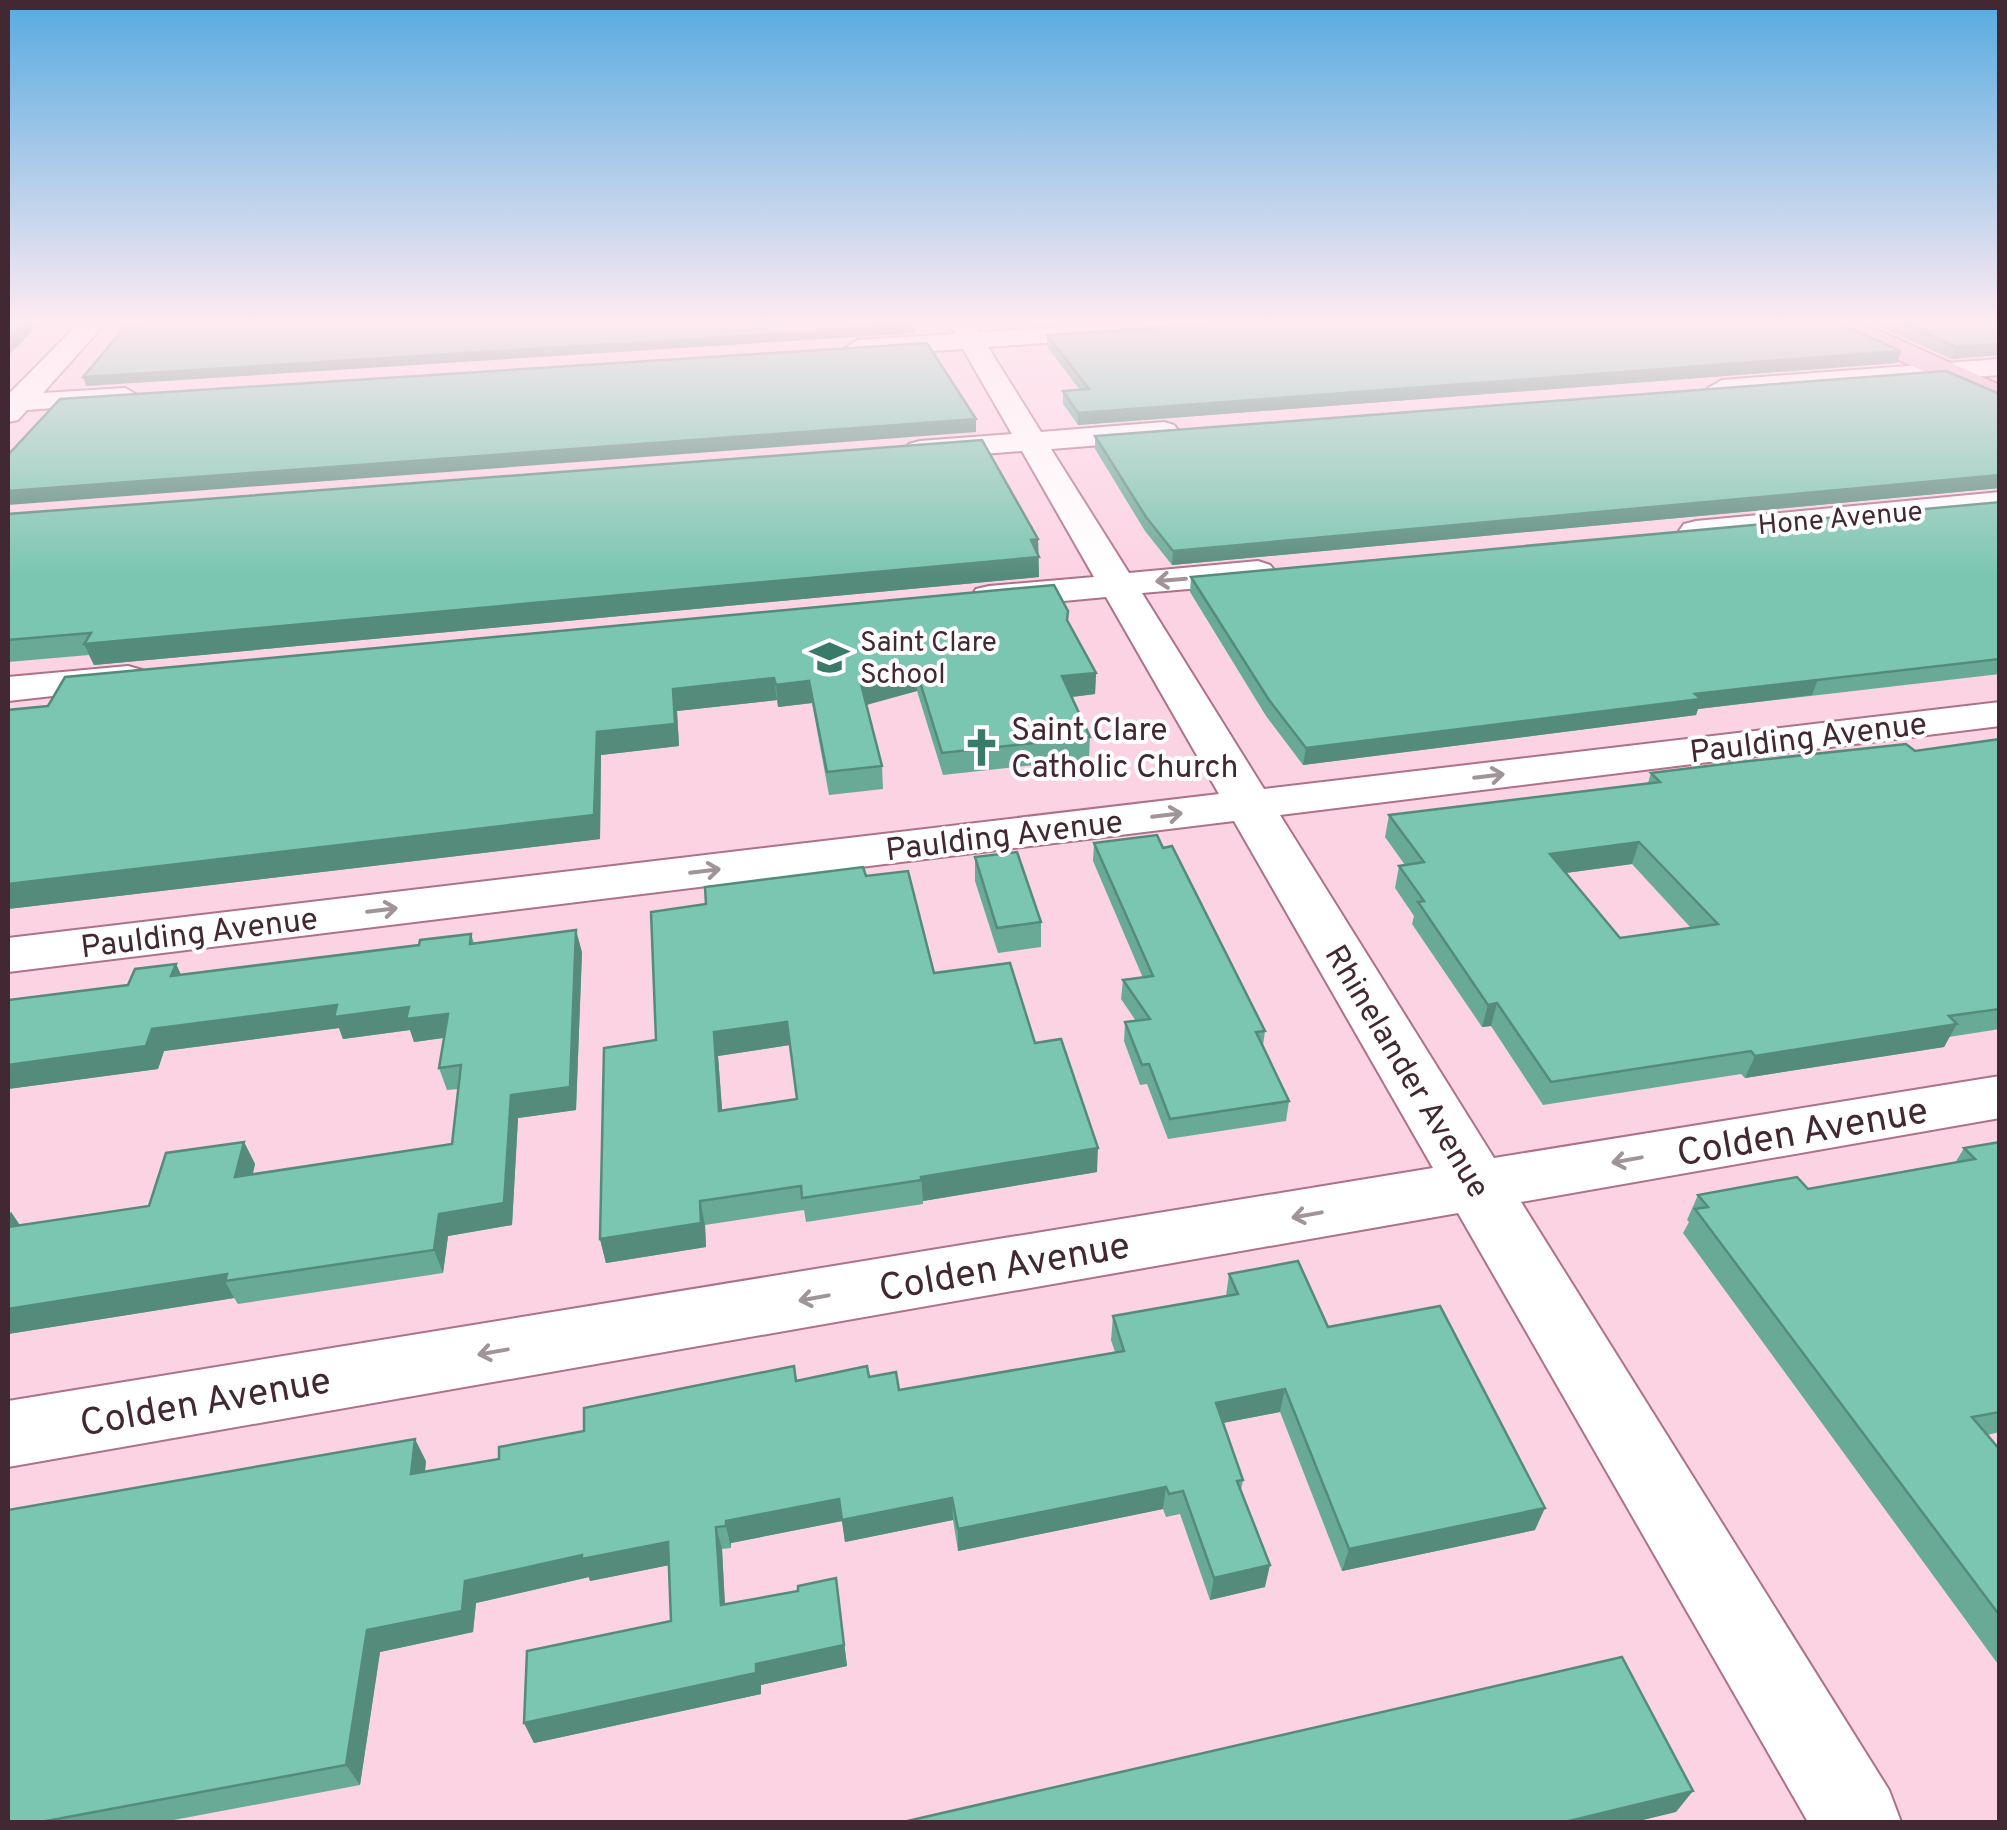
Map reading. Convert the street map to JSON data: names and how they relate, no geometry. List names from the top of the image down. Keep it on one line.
{"streets":{"street":["Hone Avenue","Paulding Avenue","Rhinelander Avenue","Colden Avenue"]},"crossings":[["Paulding Avenue","Rhinelander Avenue"],["Rhinelander Avenue","Colden Avenue"]],"one_way":["Colden Avenue"],"places":{"school or university":["Saint Clare School"],"church":["Saint Clare Catholic Church"]}}
